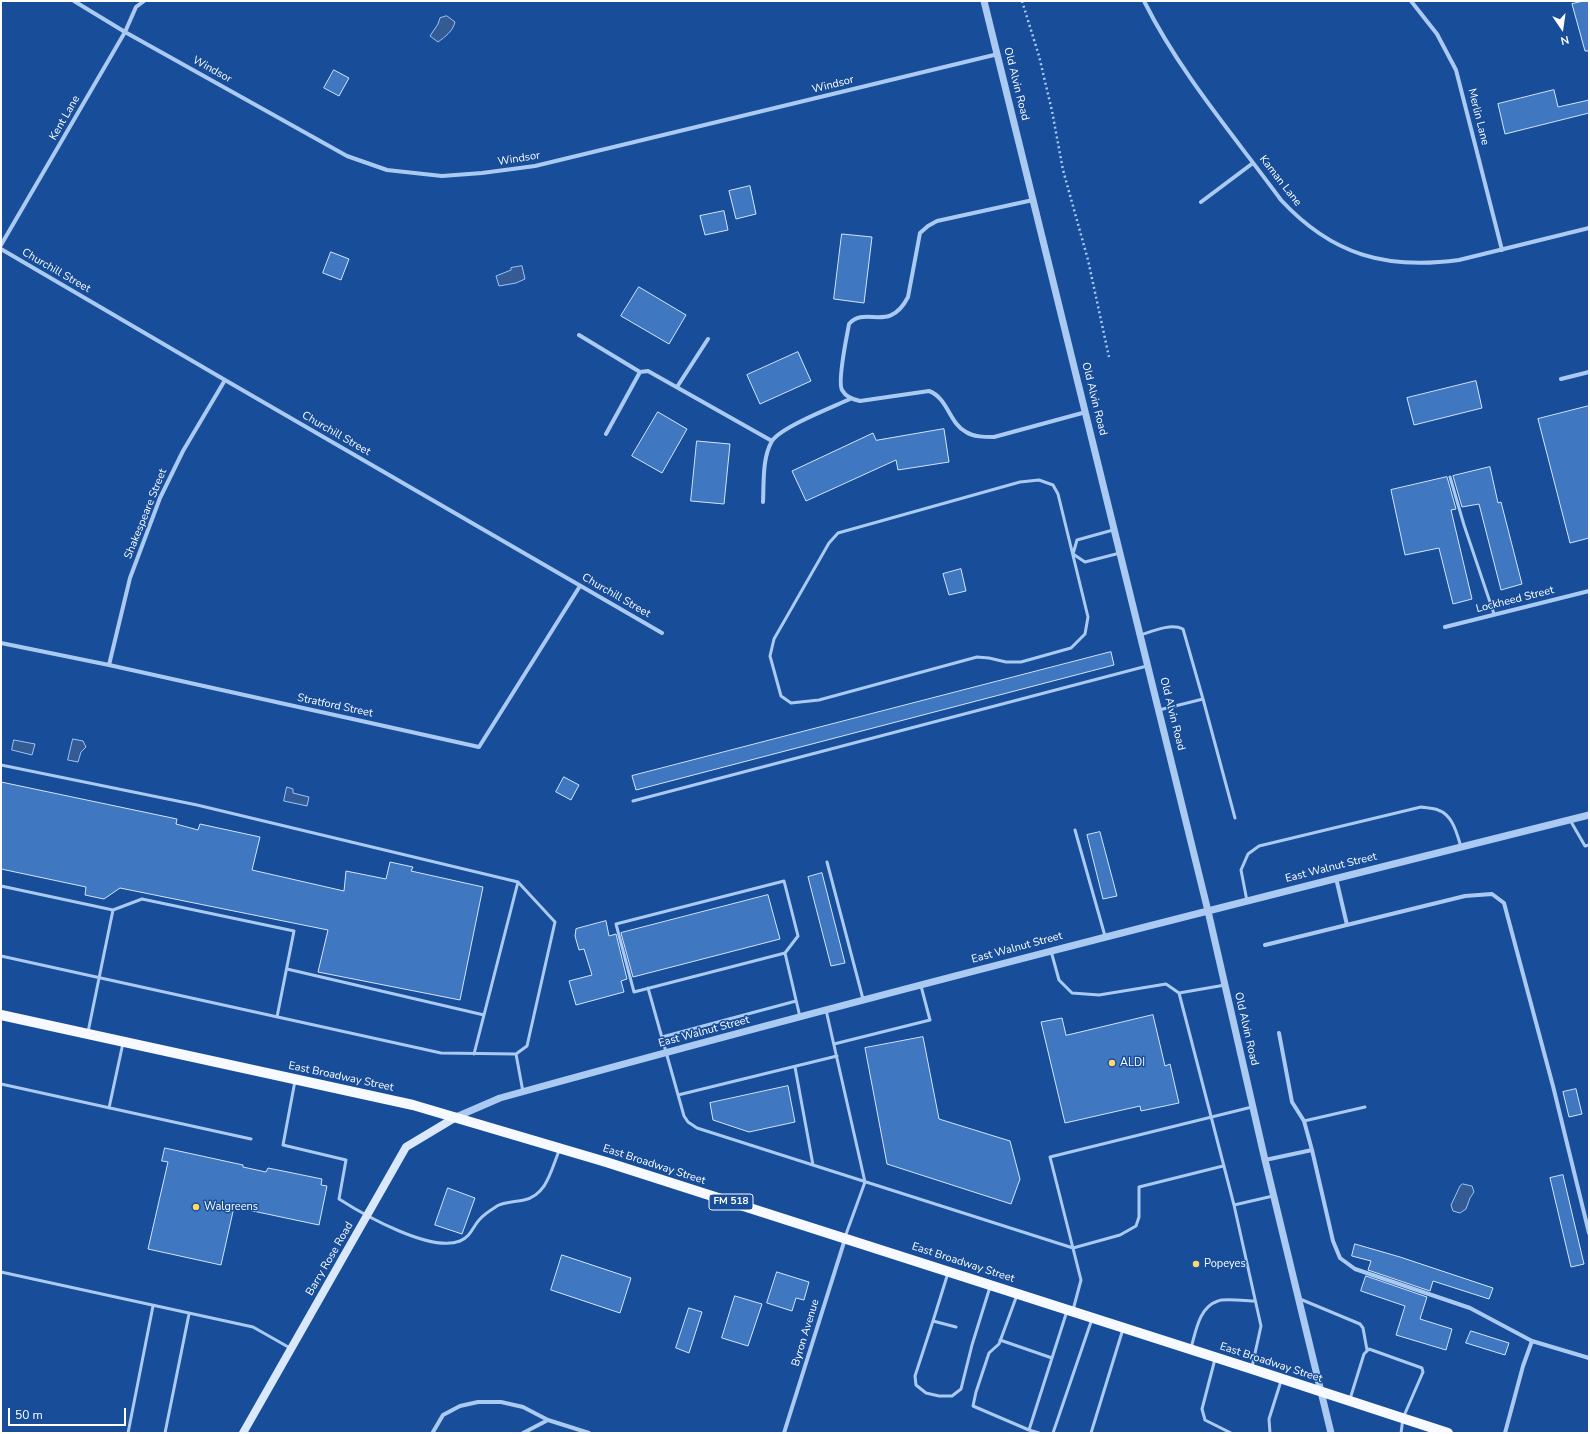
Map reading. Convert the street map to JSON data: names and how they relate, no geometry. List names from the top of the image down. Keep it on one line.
{"streets":{"main road":["East Broadway Street","FM 518","Barry Rose Road"],"street":["Windsor","Old Alvin Road","Merlin Lane","Kent Lane","Kaman Lane","Churchill Street","Shakespeare Street","Lockheed Street","Stratford Street","East Walnut Street","Byron Avenue"]},"crossings":[["Windsor","Old Alvin Road"],["Windsor","Kent Lane"],["Old Alvin Road","East Walnut Street"],["Old Alvin Road","East Broadway Street"],["Merlin Lane","Kaman Lane"],["Churchill Street","Shakespeare Street"],["Churchill Street","Stratford Street"],["Shakespeare Street","Stratford Street"],["East Walnut Street","East Broadway Street"],["East Walnut Street","Barry Rose Road"],["East Broadway Street","Barry Rose Road"],["East Broadway Street","Byron Avenue"]],"places":["ALDI","Walgreens","Popeyes"],"scale_bar":"50 m","north":"bottom"}
